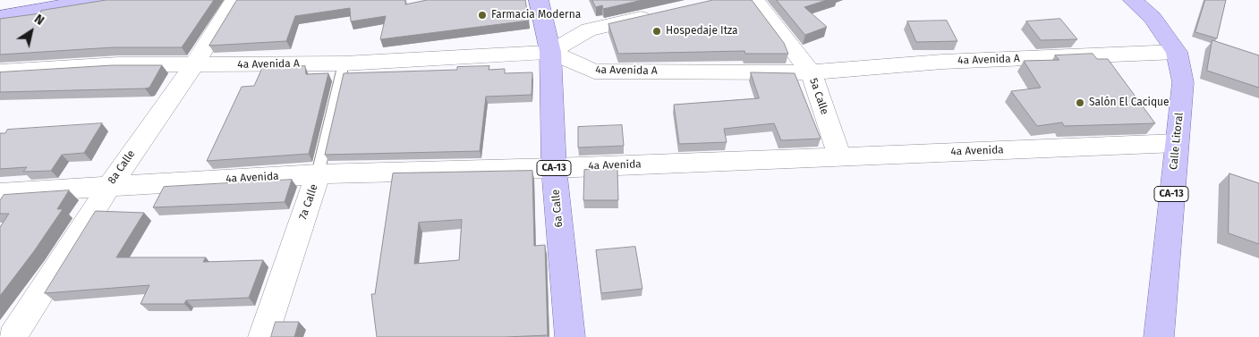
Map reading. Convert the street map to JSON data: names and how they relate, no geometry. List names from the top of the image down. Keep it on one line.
{"streets":{"main road":["Calle Litoral","CA-13","6a Calle"],"street":["4a Avenida A","5a Calle","4a Avenida","8a Calle","7a Calle"]},"crossings":[["4a Avenida A","5a Calle"],["4a Avenida A","Calle Litoral"],["4a Avenida A","8a Calle"],["4a Avenida A","CA-13"],["4a Avenida A","7a Calle"],["4a Avenida A","6a Calle"],["5a Calle","4a Avenida"],["Calle Litoral","4a Avenida"],["Calle Litoral","CA-13"],["4a Avenida","8a Calle"],["4a Avenida","7a Calle"],["4a Avenida","6a Calle"]],"places":["Farmacia Moderna","Hospedaje Itza","Salón El Cacique"],"north":"top right"}
